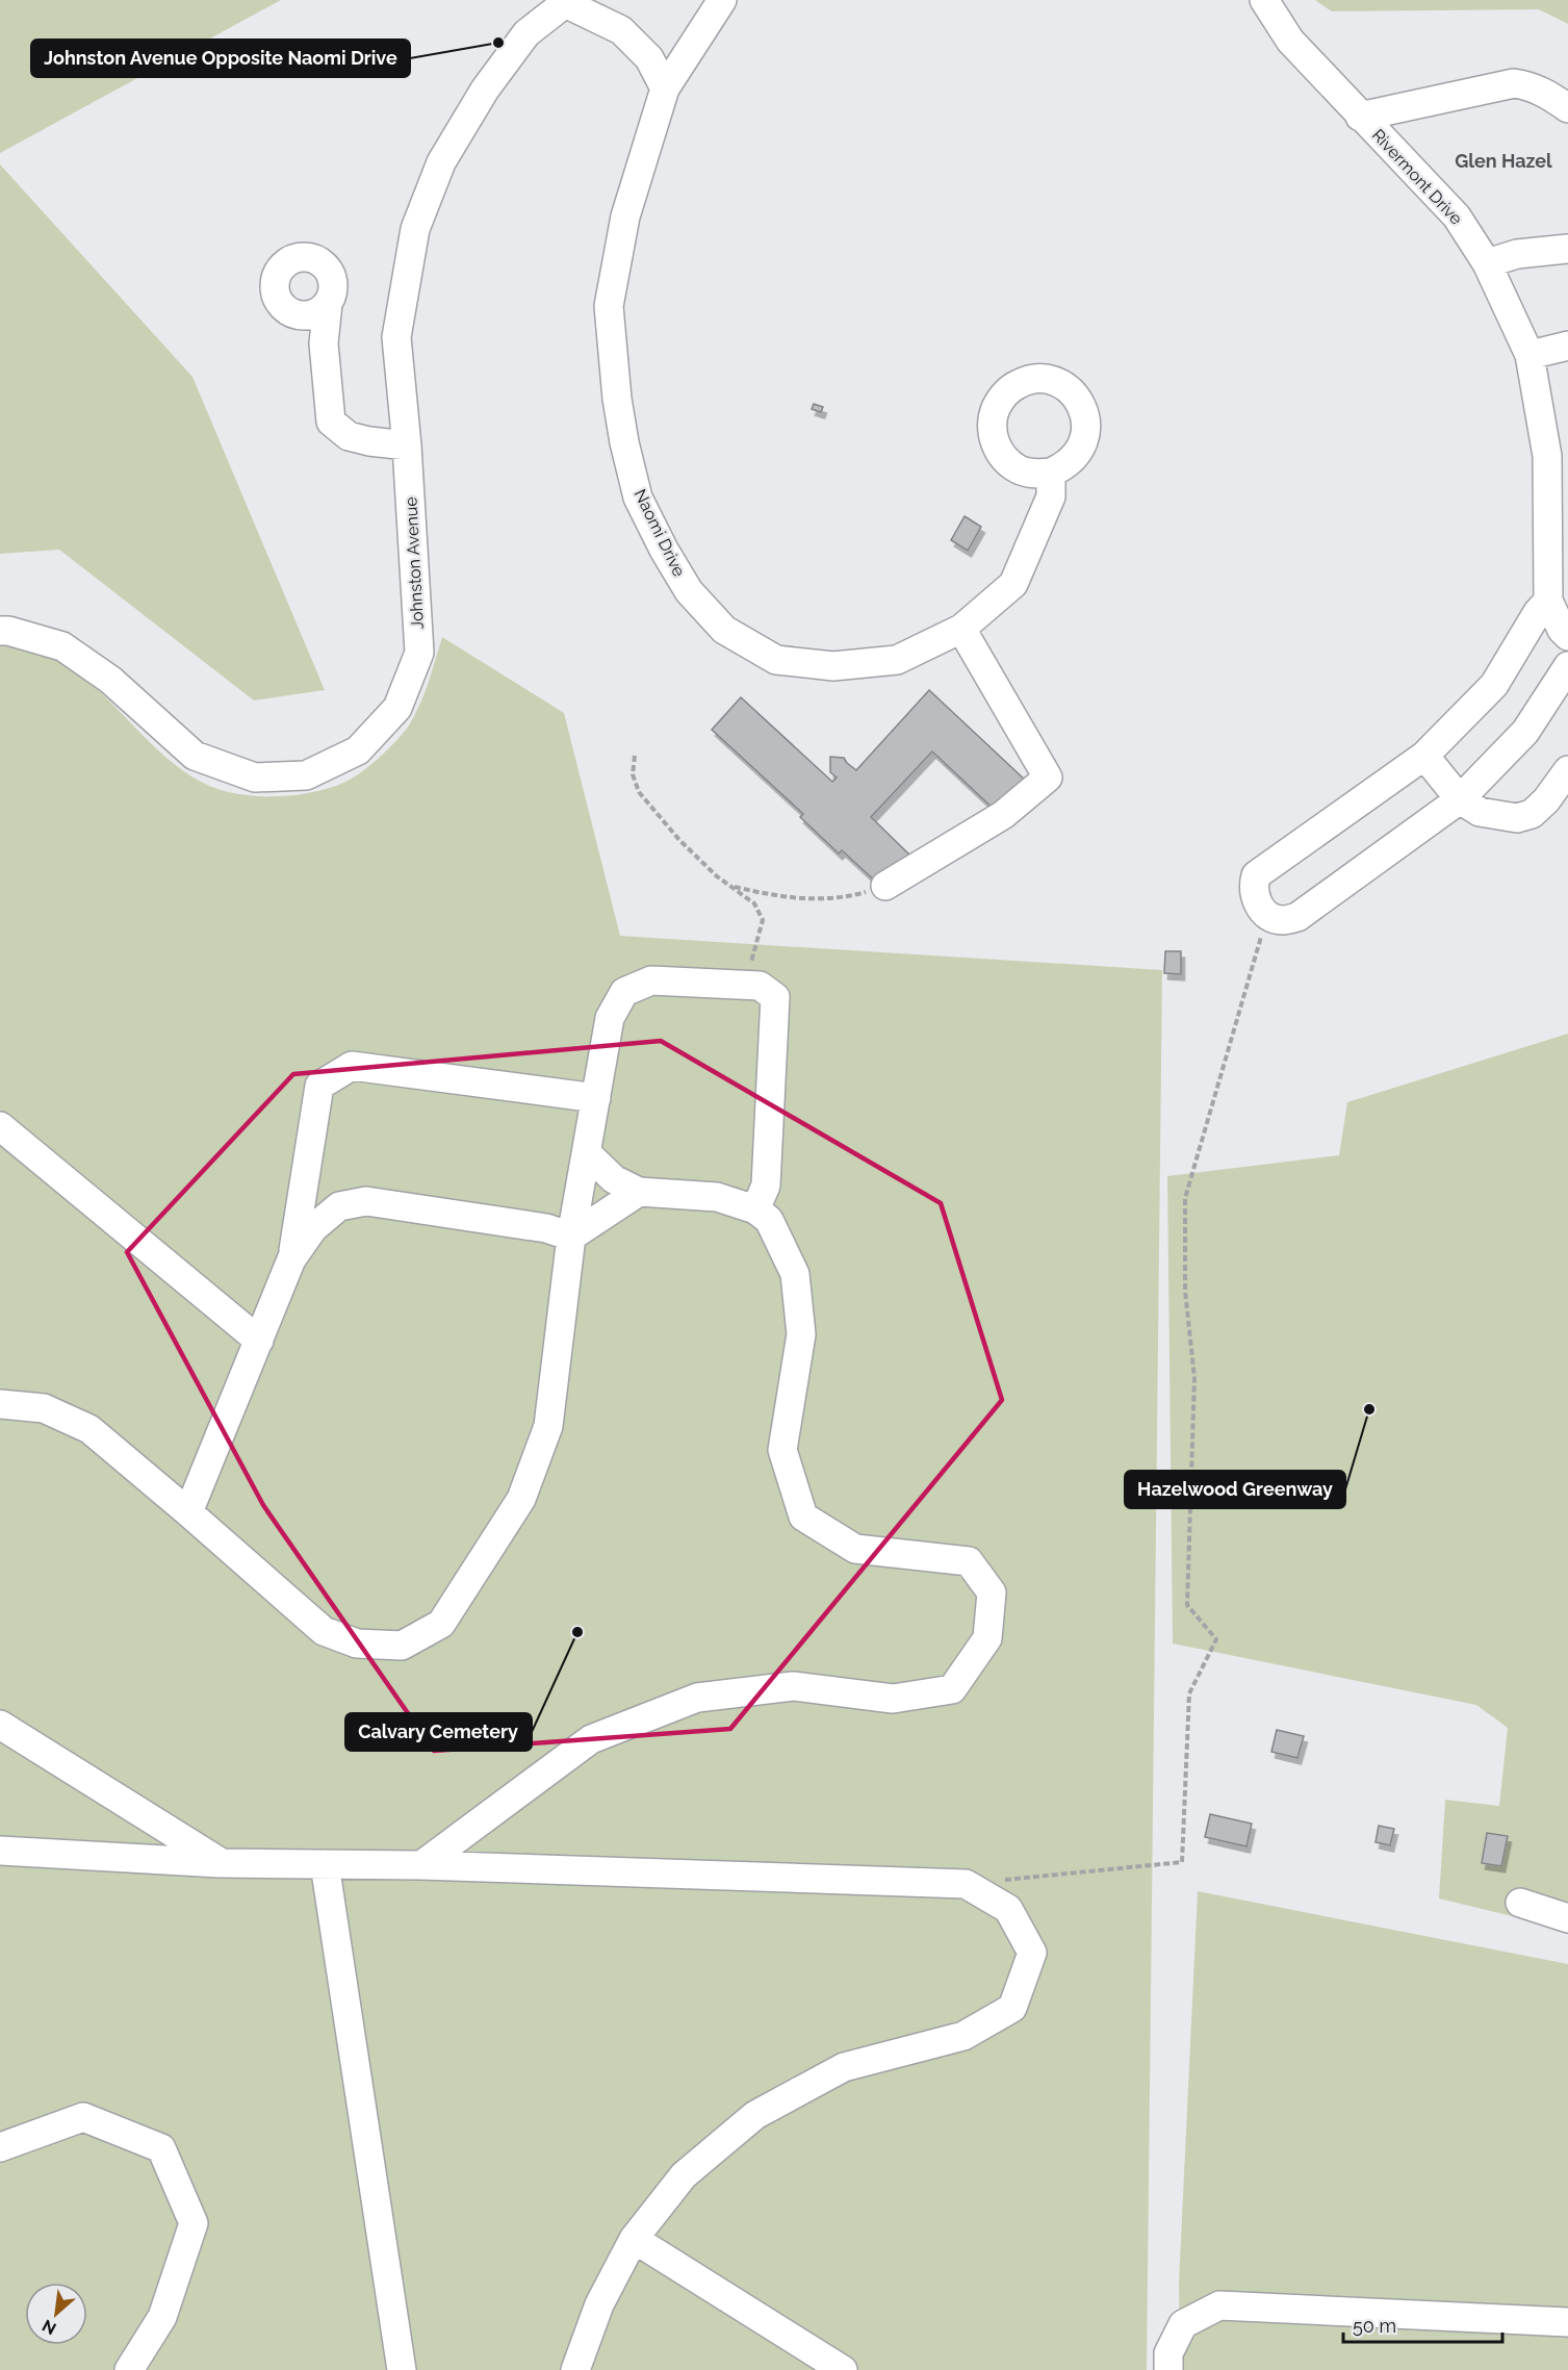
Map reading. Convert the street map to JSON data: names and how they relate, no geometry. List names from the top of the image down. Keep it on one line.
{"streets":{"street":["Rivermont Drive","Naomi Drive","Johnston Avenue"]},"districts":["Glen Hazel"],"places":["Johnston Avenue Opposite Naomi Drive","Hazelwood Greenway","Calvary Cemetery"],"scale_bar":"50 m","north":"bottom left"}
